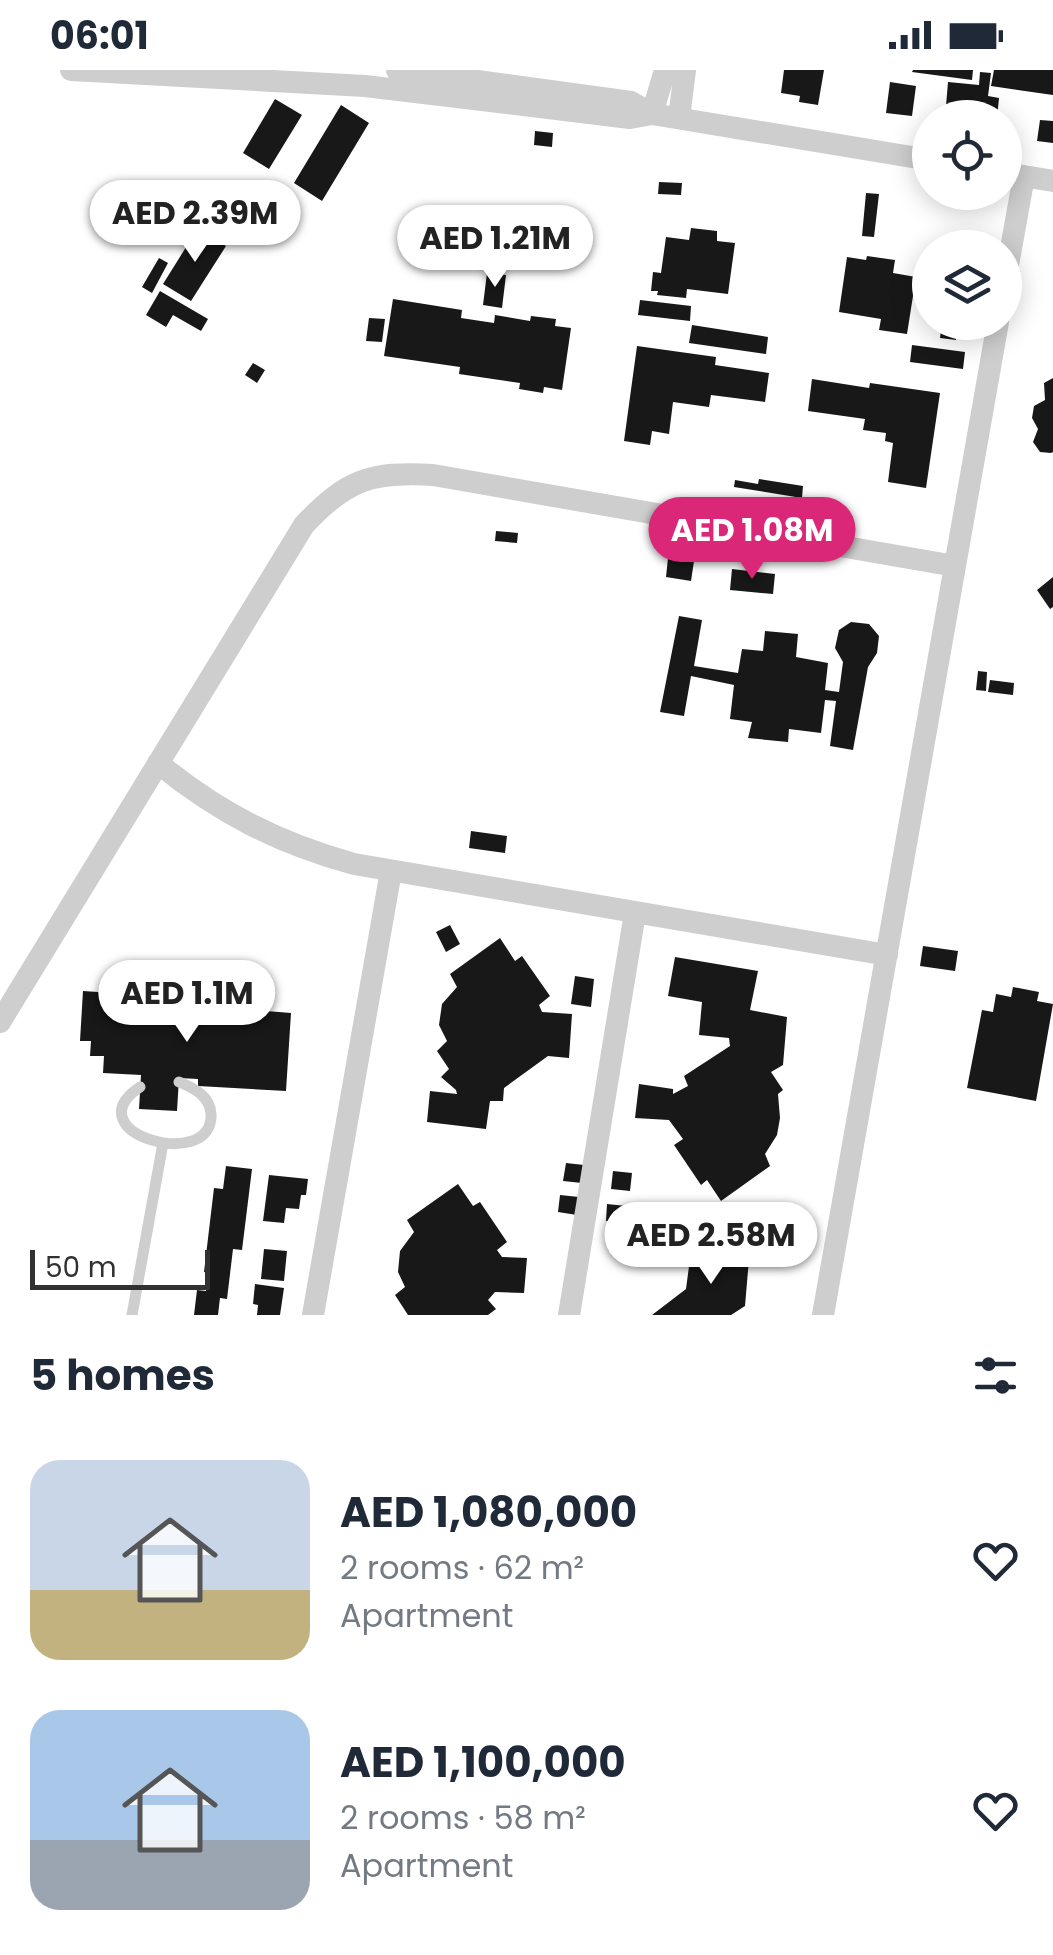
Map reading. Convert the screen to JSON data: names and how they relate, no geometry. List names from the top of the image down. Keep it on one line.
{"scale_bar":"50 m","page":{"status":"06:01","price":["AED 2.39M","AED 1.21M","AED 1.08M","AED 1.1M","AED 2.58M"],"scale":"50 m","heading":"5 homes","list":[{"name":"AED 1,080,000","note":"2 rooms · 62 m² · Apartment"},{"name":"AED 1,100,000","note":"2 rooms · 58 m² · Apartment"}]}}
